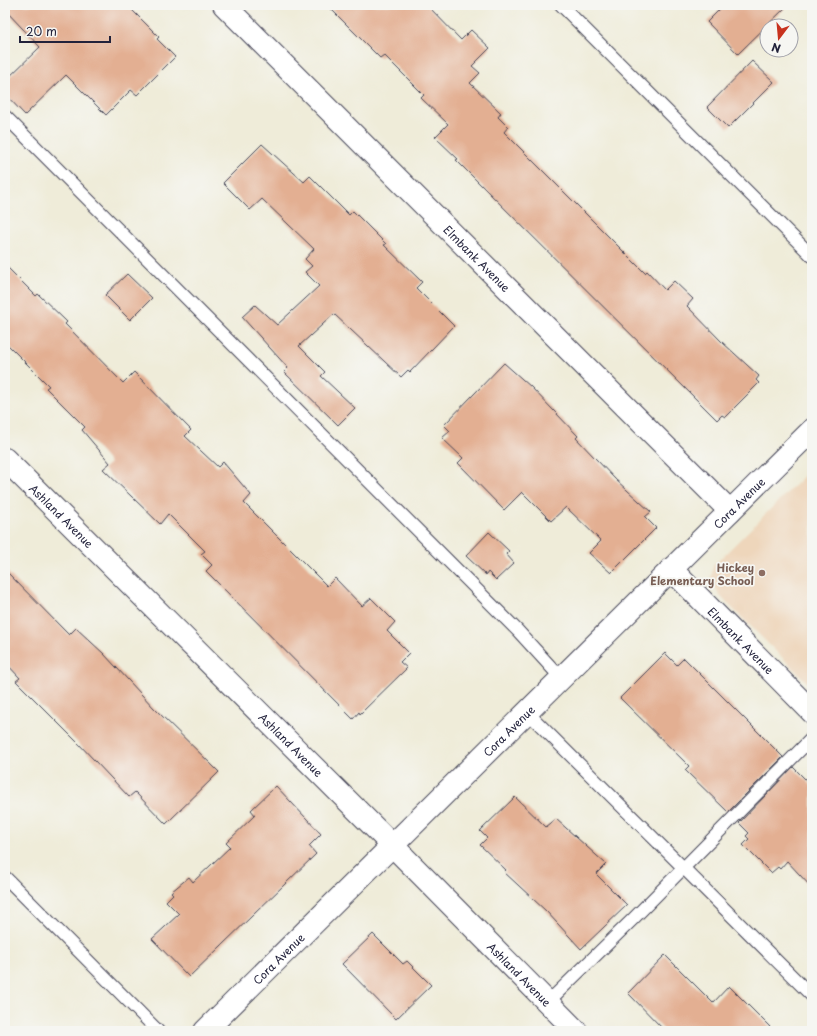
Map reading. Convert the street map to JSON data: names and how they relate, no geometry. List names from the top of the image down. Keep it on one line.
{"streets":{"street":["Elmbank Avenue","Cora Avenue","Ashland Avenue"]},"crossings":[["Elmbank Avenue","Cora Avenue"],["Cora Avenue","Ashland Avenue"]],"places":["Hickey Elementary School"],"scale_bar":"20 m","north":"bottom"}
